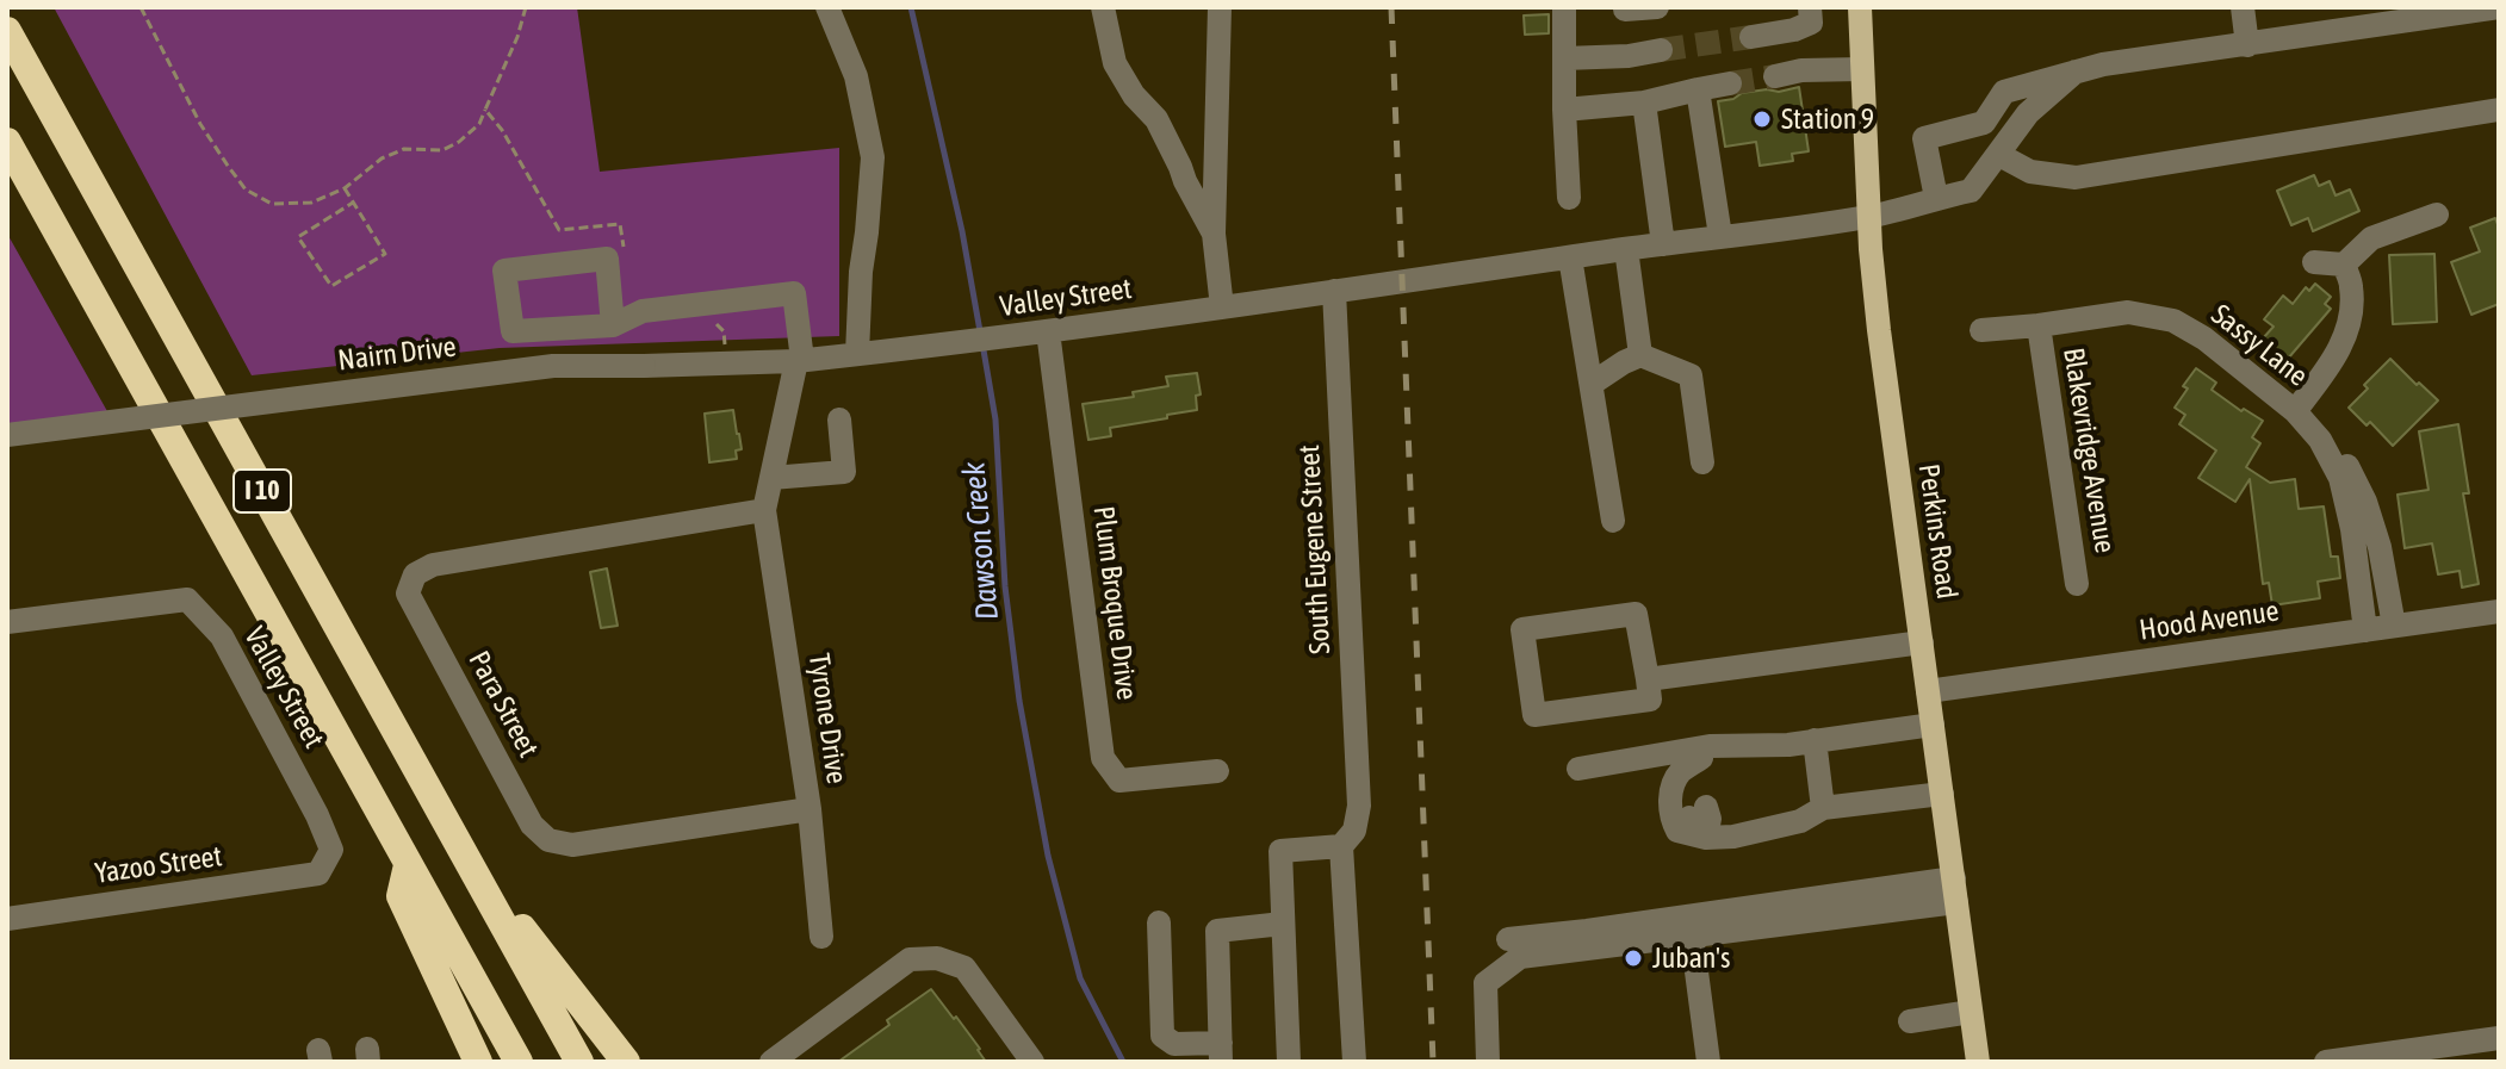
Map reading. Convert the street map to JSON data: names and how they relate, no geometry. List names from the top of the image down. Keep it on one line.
{"streets":{"highway":["I 10"],"main road":["Perkins Road"],"street":["Valley Street","Sassy Lane","Nairn Drive","Blakevridge Avenue","South Eugene Street","Plum Broque Drive","Hood Avenue","Para Street","Tyrone Drive","Yazoo Street"]},"crossings":[["Valley Street","Nairn Drive"],["Valley Street","Perkins Road"],["Valley Street","South Eugene Street"],["Valley Street","Plum Broque Drive"],["Valley Street","Yazoo Street"],["Sassy Lane","Blakevridge Avenue"],["Sassy Lane","Hood Avenue"],["Perkins Road","Hood Avenue"],["Para Street","Tyrone Drive"]],"water":["Dawson Creek"],"places":["Station 9","Juban's"]}
